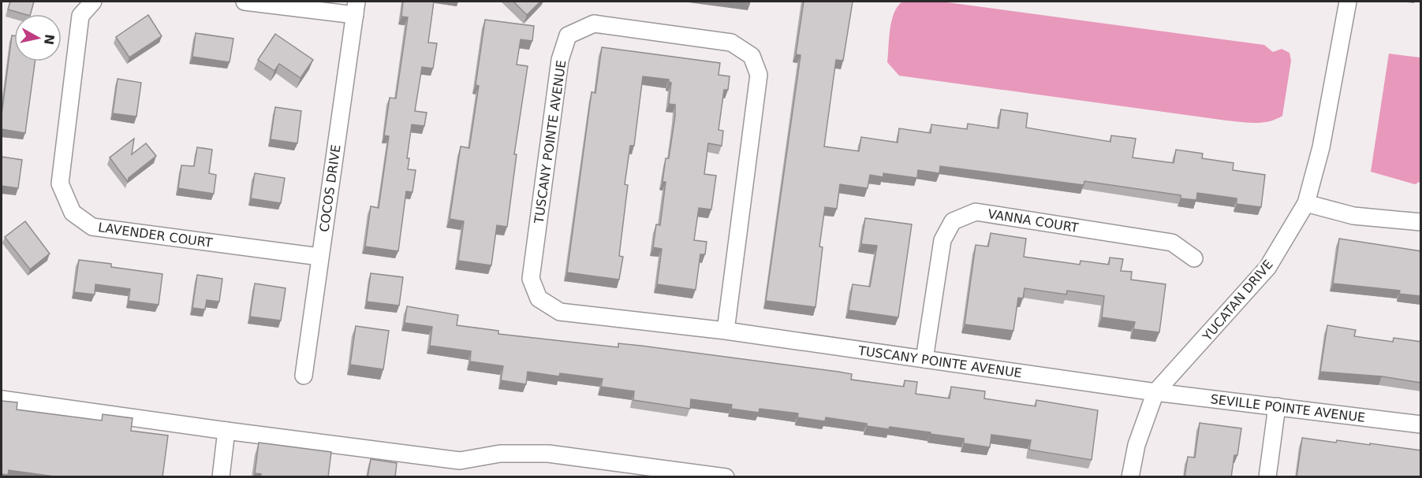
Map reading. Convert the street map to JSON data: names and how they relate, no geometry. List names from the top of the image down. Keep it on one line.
{"streets":{"street":["TUSCANY POINTE AVENUE","COCOS DRIVE","VANNA COURT","LAVENDER COURT","YUCATAN DRIVE","SEVILLE POINTE AVENUE"]},"crossings":[["TUSCANY POINTE AVENUE","VANNA COURT"],["TUSCANY POINTE AVENUE","YUCATAN DRIVE"],["TUSCANY POINTE AVENUE","SEVILLE POINTE AVENUE"],["COCOS DRIVE","LAVENDER COURT"],["YUCATAN DRIVE","SEVILLE POINTE AVENUE"]],"north":"right"}
